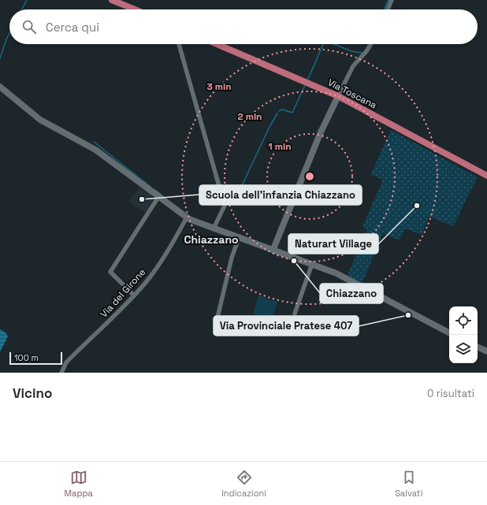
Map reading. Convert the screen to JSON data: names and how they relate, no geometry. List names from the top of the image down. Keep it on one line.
{"streets":{"main road":["Via Toscana"],"street":["Via del Girone"]},"districts":["Chiazzano"],"places":["Scuola dell'infanzia Chiazzano","Naturart Village","Chiazzano","Via Provinciale Pratese 407"],"scale_bar":"100 m","page":{"search":"Cerca qui","scale":"100 m","heading":["Vicino","0 risultati"],"nav":["Mappa","Indicazioni","Salvati"]},"rings":["3 min","2 min","1 min"]}
